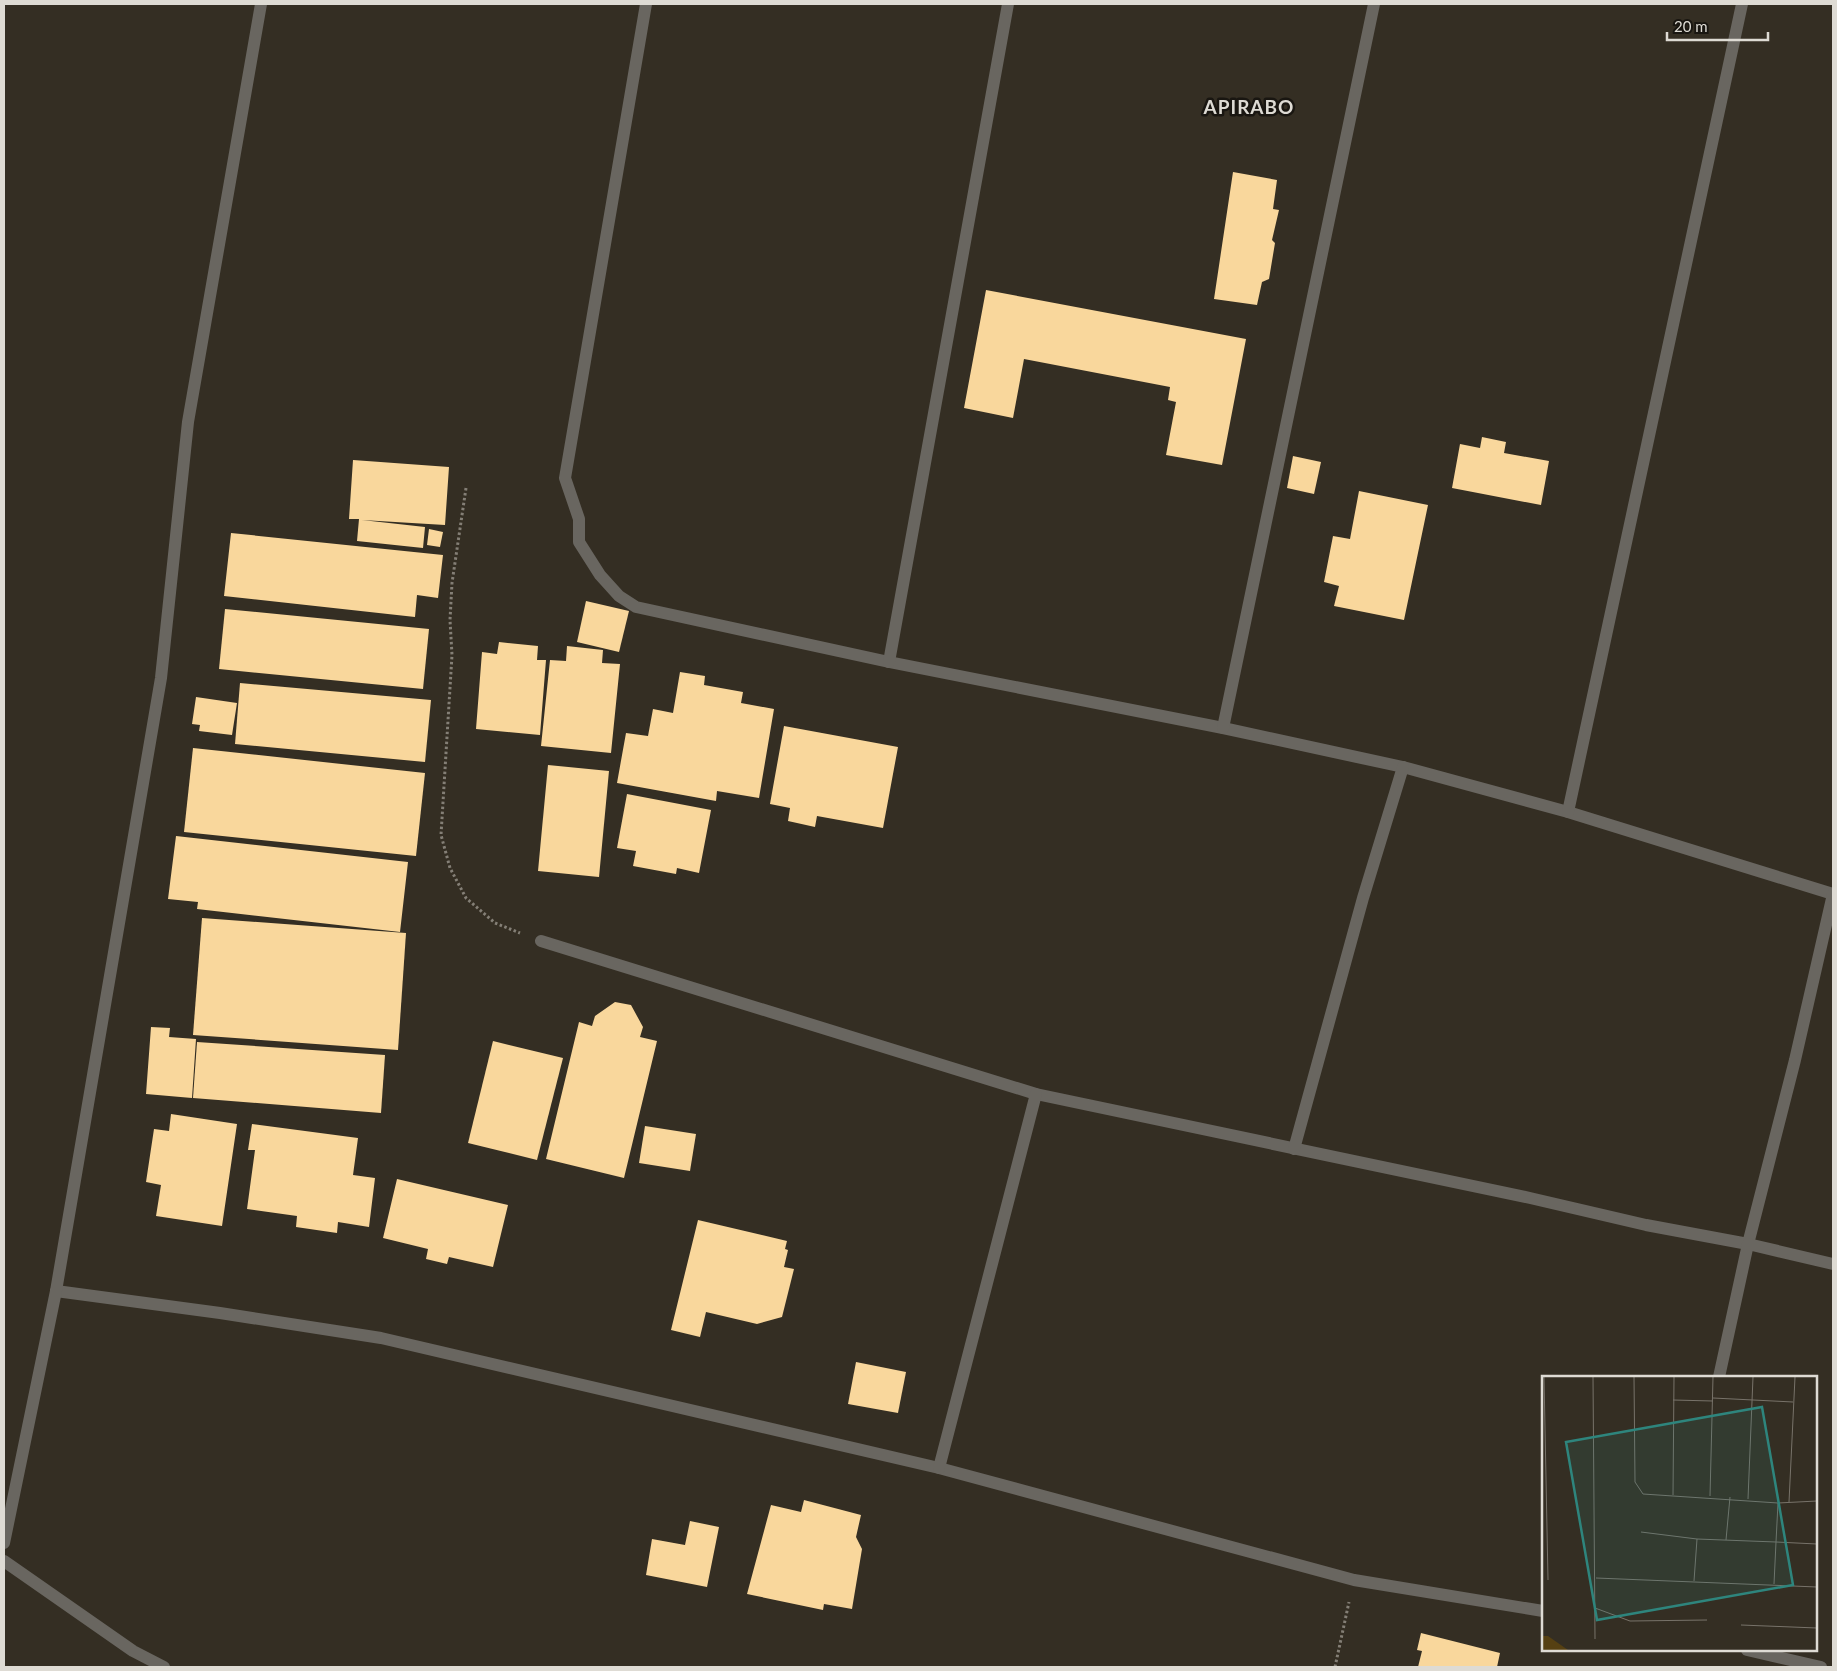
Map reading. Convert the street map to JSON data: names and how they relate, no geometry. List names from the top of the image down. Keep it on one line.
{"districts":["APIRABO"],"scale_bar":"20 m"}
